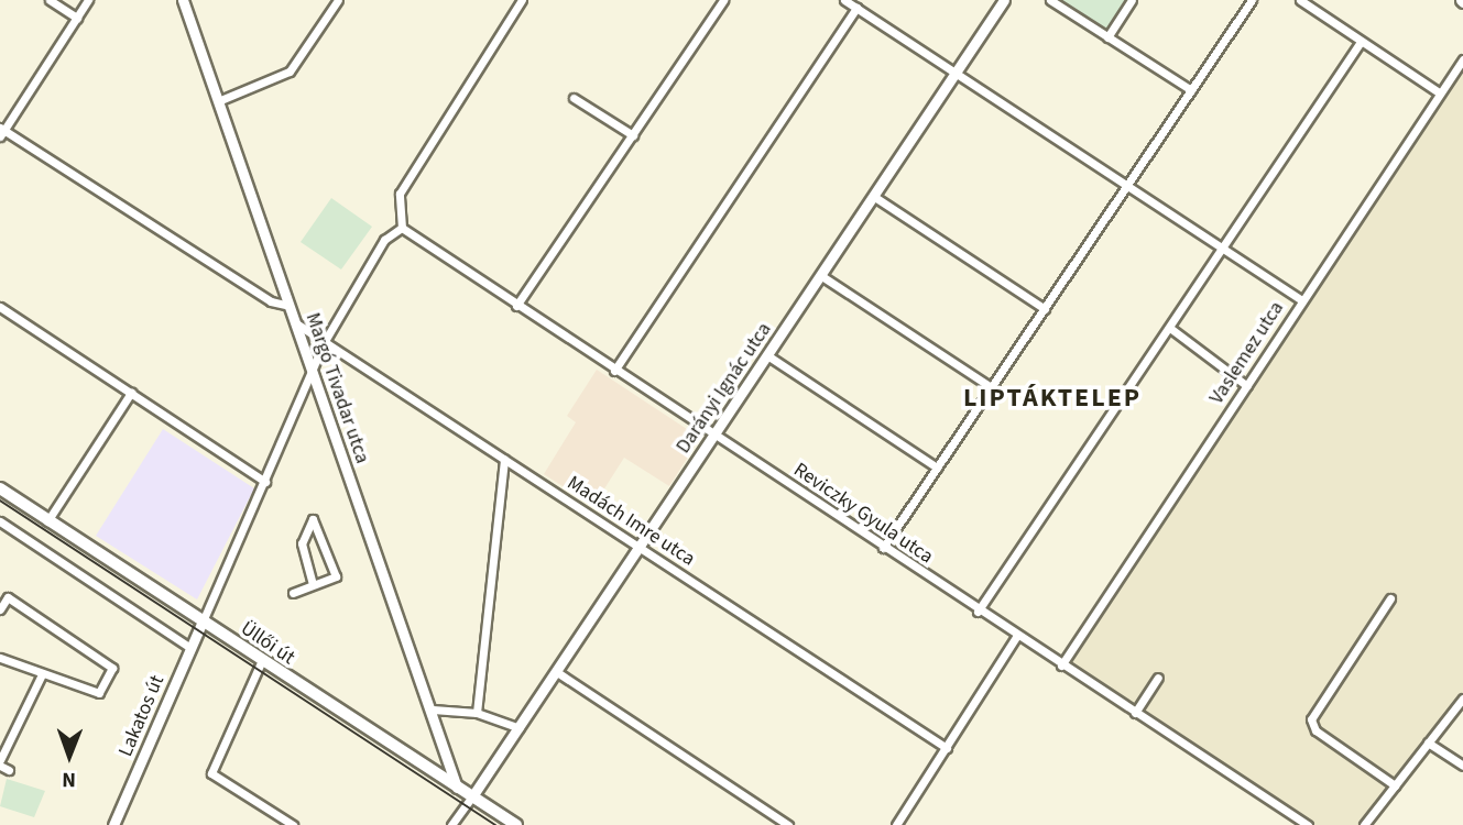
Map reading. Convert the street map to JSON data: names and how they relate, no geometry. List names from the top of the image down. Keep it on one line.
{"streets":{"main road":["Üllői út"],"street":["Vaslemez utca","Margó Tivadar utca","Darányi Ignác utca","Reviczky Gyula utca","Madách Imre utca","Lakatos út"]},"crossings":[["Vaslemez utca","Reviczky Gyula utca"],["Margó Tivadar utca","Madách Imre utca"],["Margó Tivadar utca","Üllői út"],["Darányi Ignác utca","Reviczky Gyula utca"],["Darányi Ignác utca","Madách Imre utca"],["Darányi Ignác utca","Üllői út"],["Üllői út","Lakatos út"]],"districts":["LIPTÁKTELEP"],"north":"bottom"}
